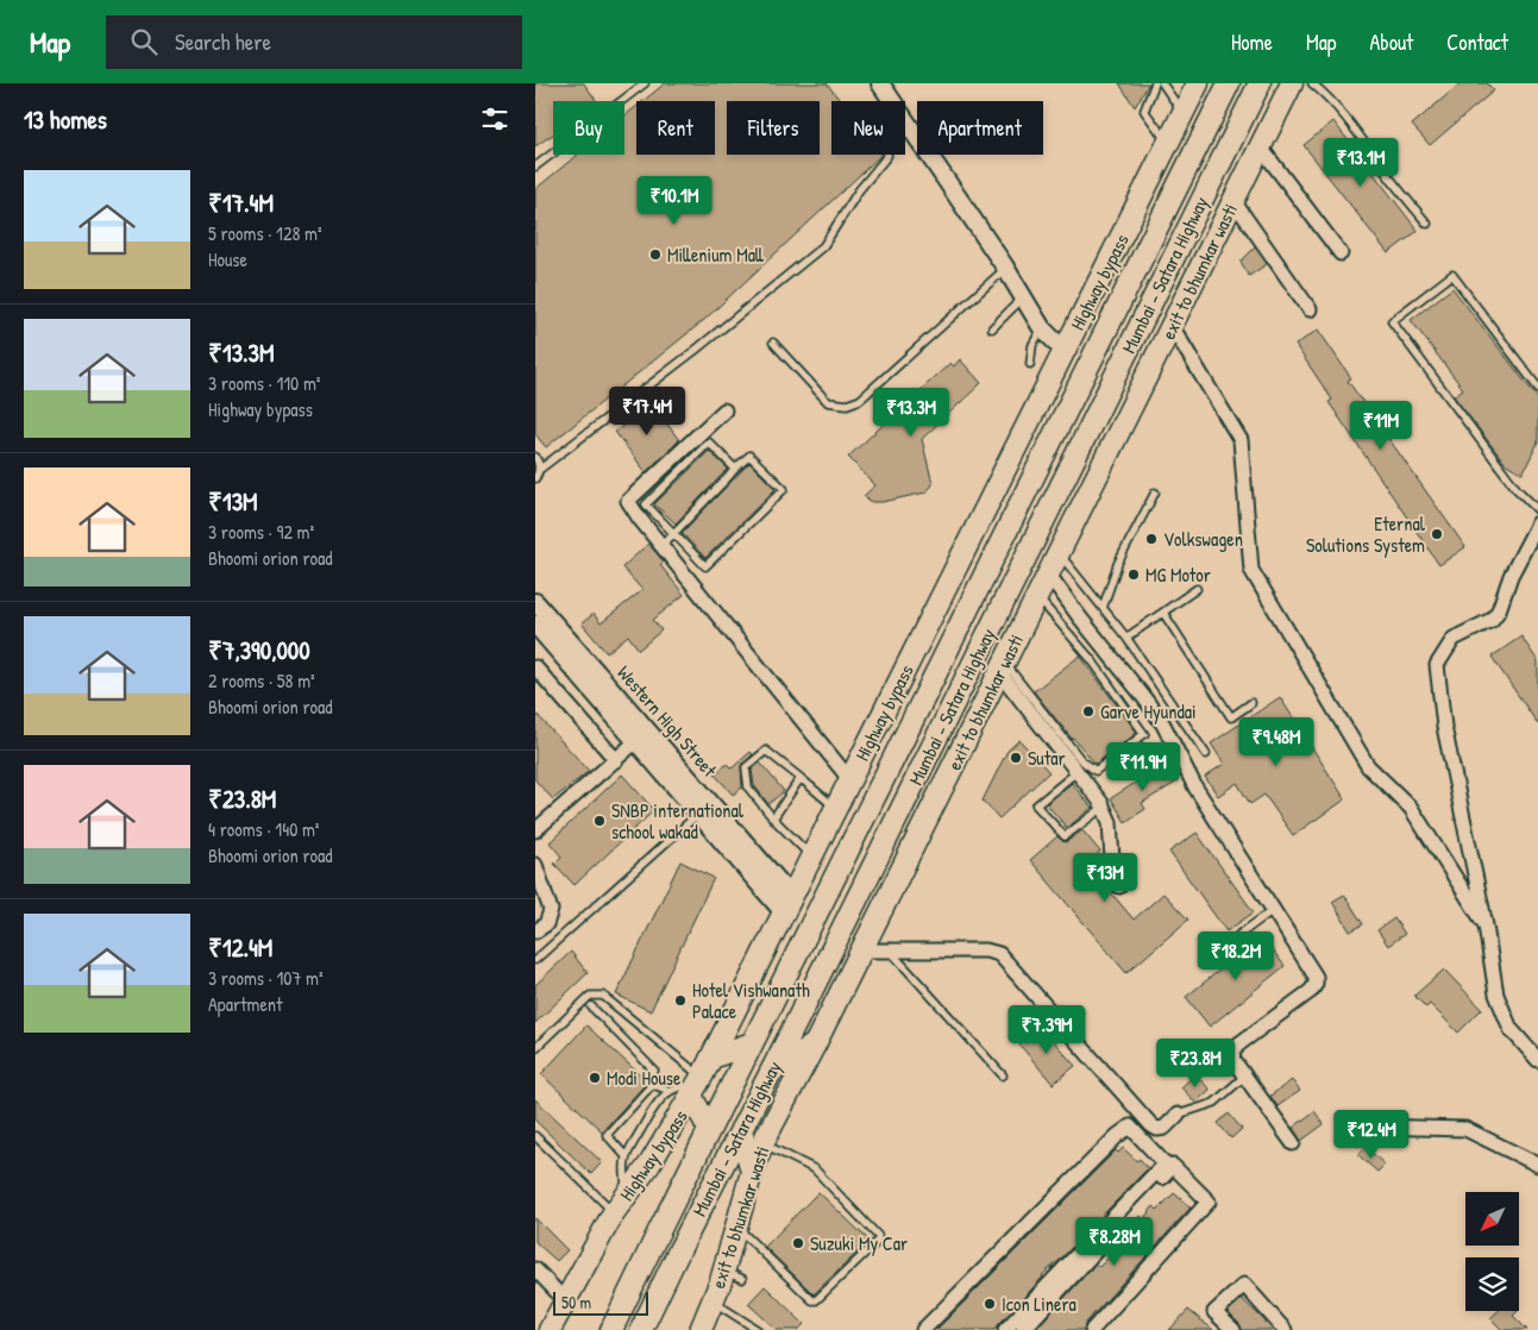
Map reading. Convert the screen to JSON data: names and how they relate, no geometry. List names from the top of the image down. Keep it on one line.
{"streets":{"main road":["exit to bhumkar wasti","Mumbai - Satara Highway","Highway bypass"],"street":["Western High Street"]},"crossings":[["Highway bypass","Western High Street"]],"places":["Millenium Mall","Eternal Solutions System","Volkswagen","MG Motor","Garve Hyundai","Sutar","SNBP international school wakad","Hotel Vishwanath Palace","Modi House","Suzuki My Car","Icon Linera"],"scale_bar":"50 m","north":"bottom left","page":{"header":"Map","search":"Search here","nav":["Home","Map","About","Contact"],"heading":"13 homes","chip":["Buy","Rent","Filters","New","Apartment"],"price":["₹13.1M","₹10.1M","₹17.4M","₹13.3M","₹11M","₹9.48M","₹11.9M","₹13M","₹18.2M","₹7.39M","₹23.8M","₹12.4M","₹8.28M"],"list":[{"name":"₹17.4M","note":"5 rooms · 128 m² · House"},{"name":"₹13.3M","note":"3 rooms · 110 m² · Highway bypass"},{"name":"₹13M","note":"3 rooms · 92 m² · Bhoomi orion road"},{"name":"₹7,390,000","note":"2 rooms · 58 m² · Bhoomi orion road"},{"name":"₹23.8M","note":"4 rooms · 140 m² · Bhoomi orion road"},{"name":"₹12.4M","note":"3 rooms · 107 m² · Apartment"}],"scale":"50 m"}}
